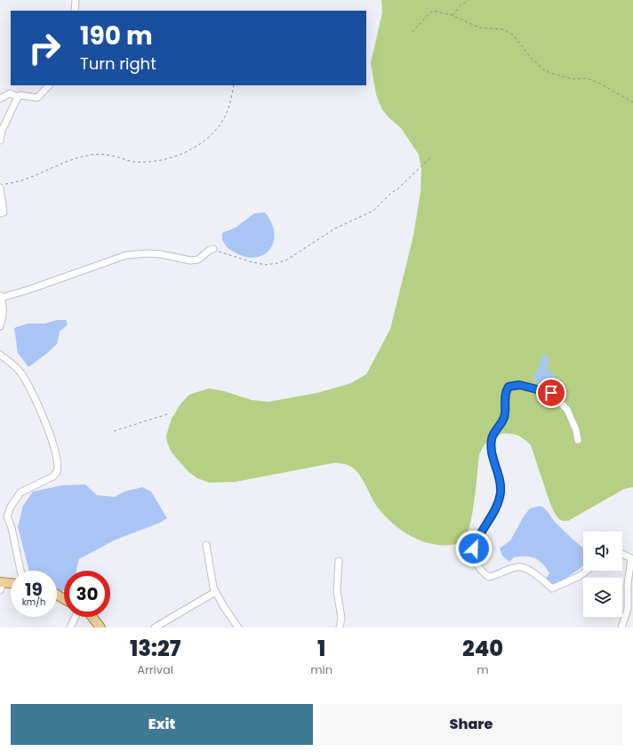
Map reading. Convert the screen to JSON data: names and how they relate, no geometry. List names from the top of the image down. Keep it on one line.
{"page":{"turn":["190 m","Turn right"],"speed":"19 km/h","limit":"30","eta":["13:27","Arrival","1","min","240","m"],"buttons":["Exit","Share"]}}
